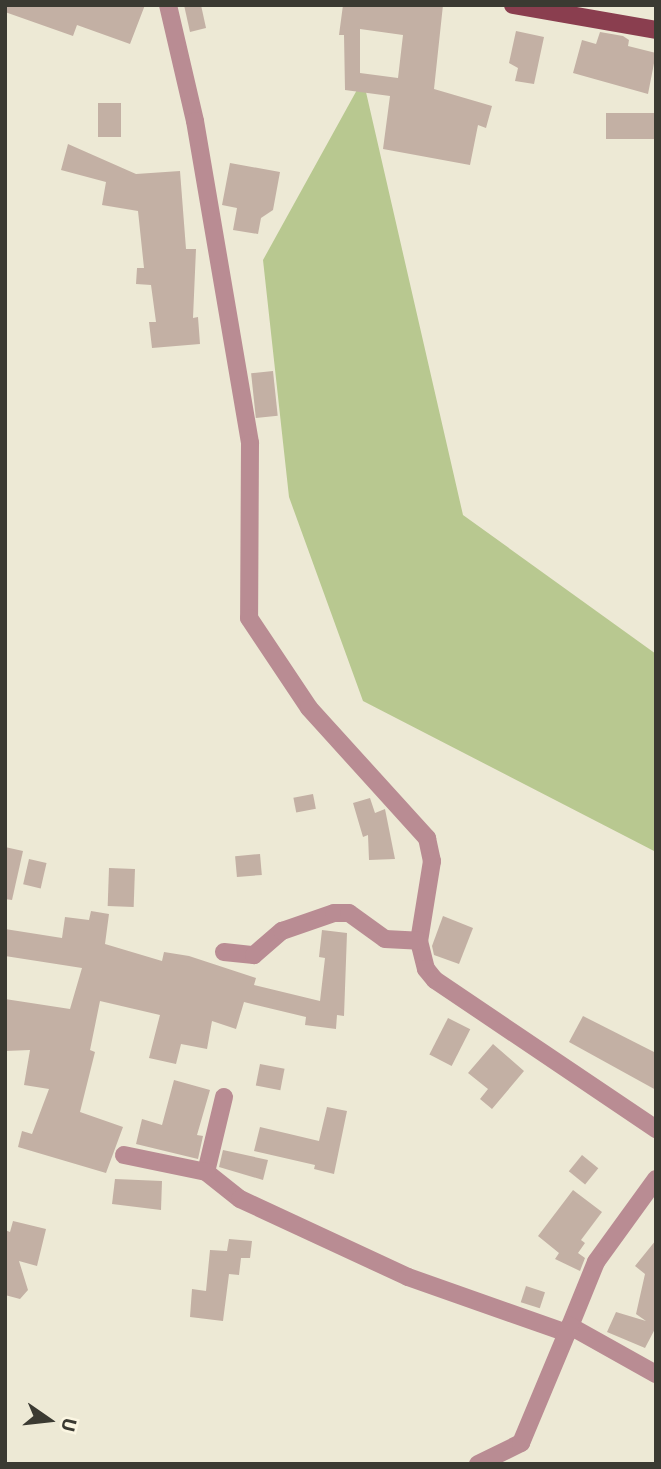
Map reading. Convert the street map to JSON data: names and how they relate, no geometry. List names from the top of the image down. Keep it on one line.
{"north":"right"}
